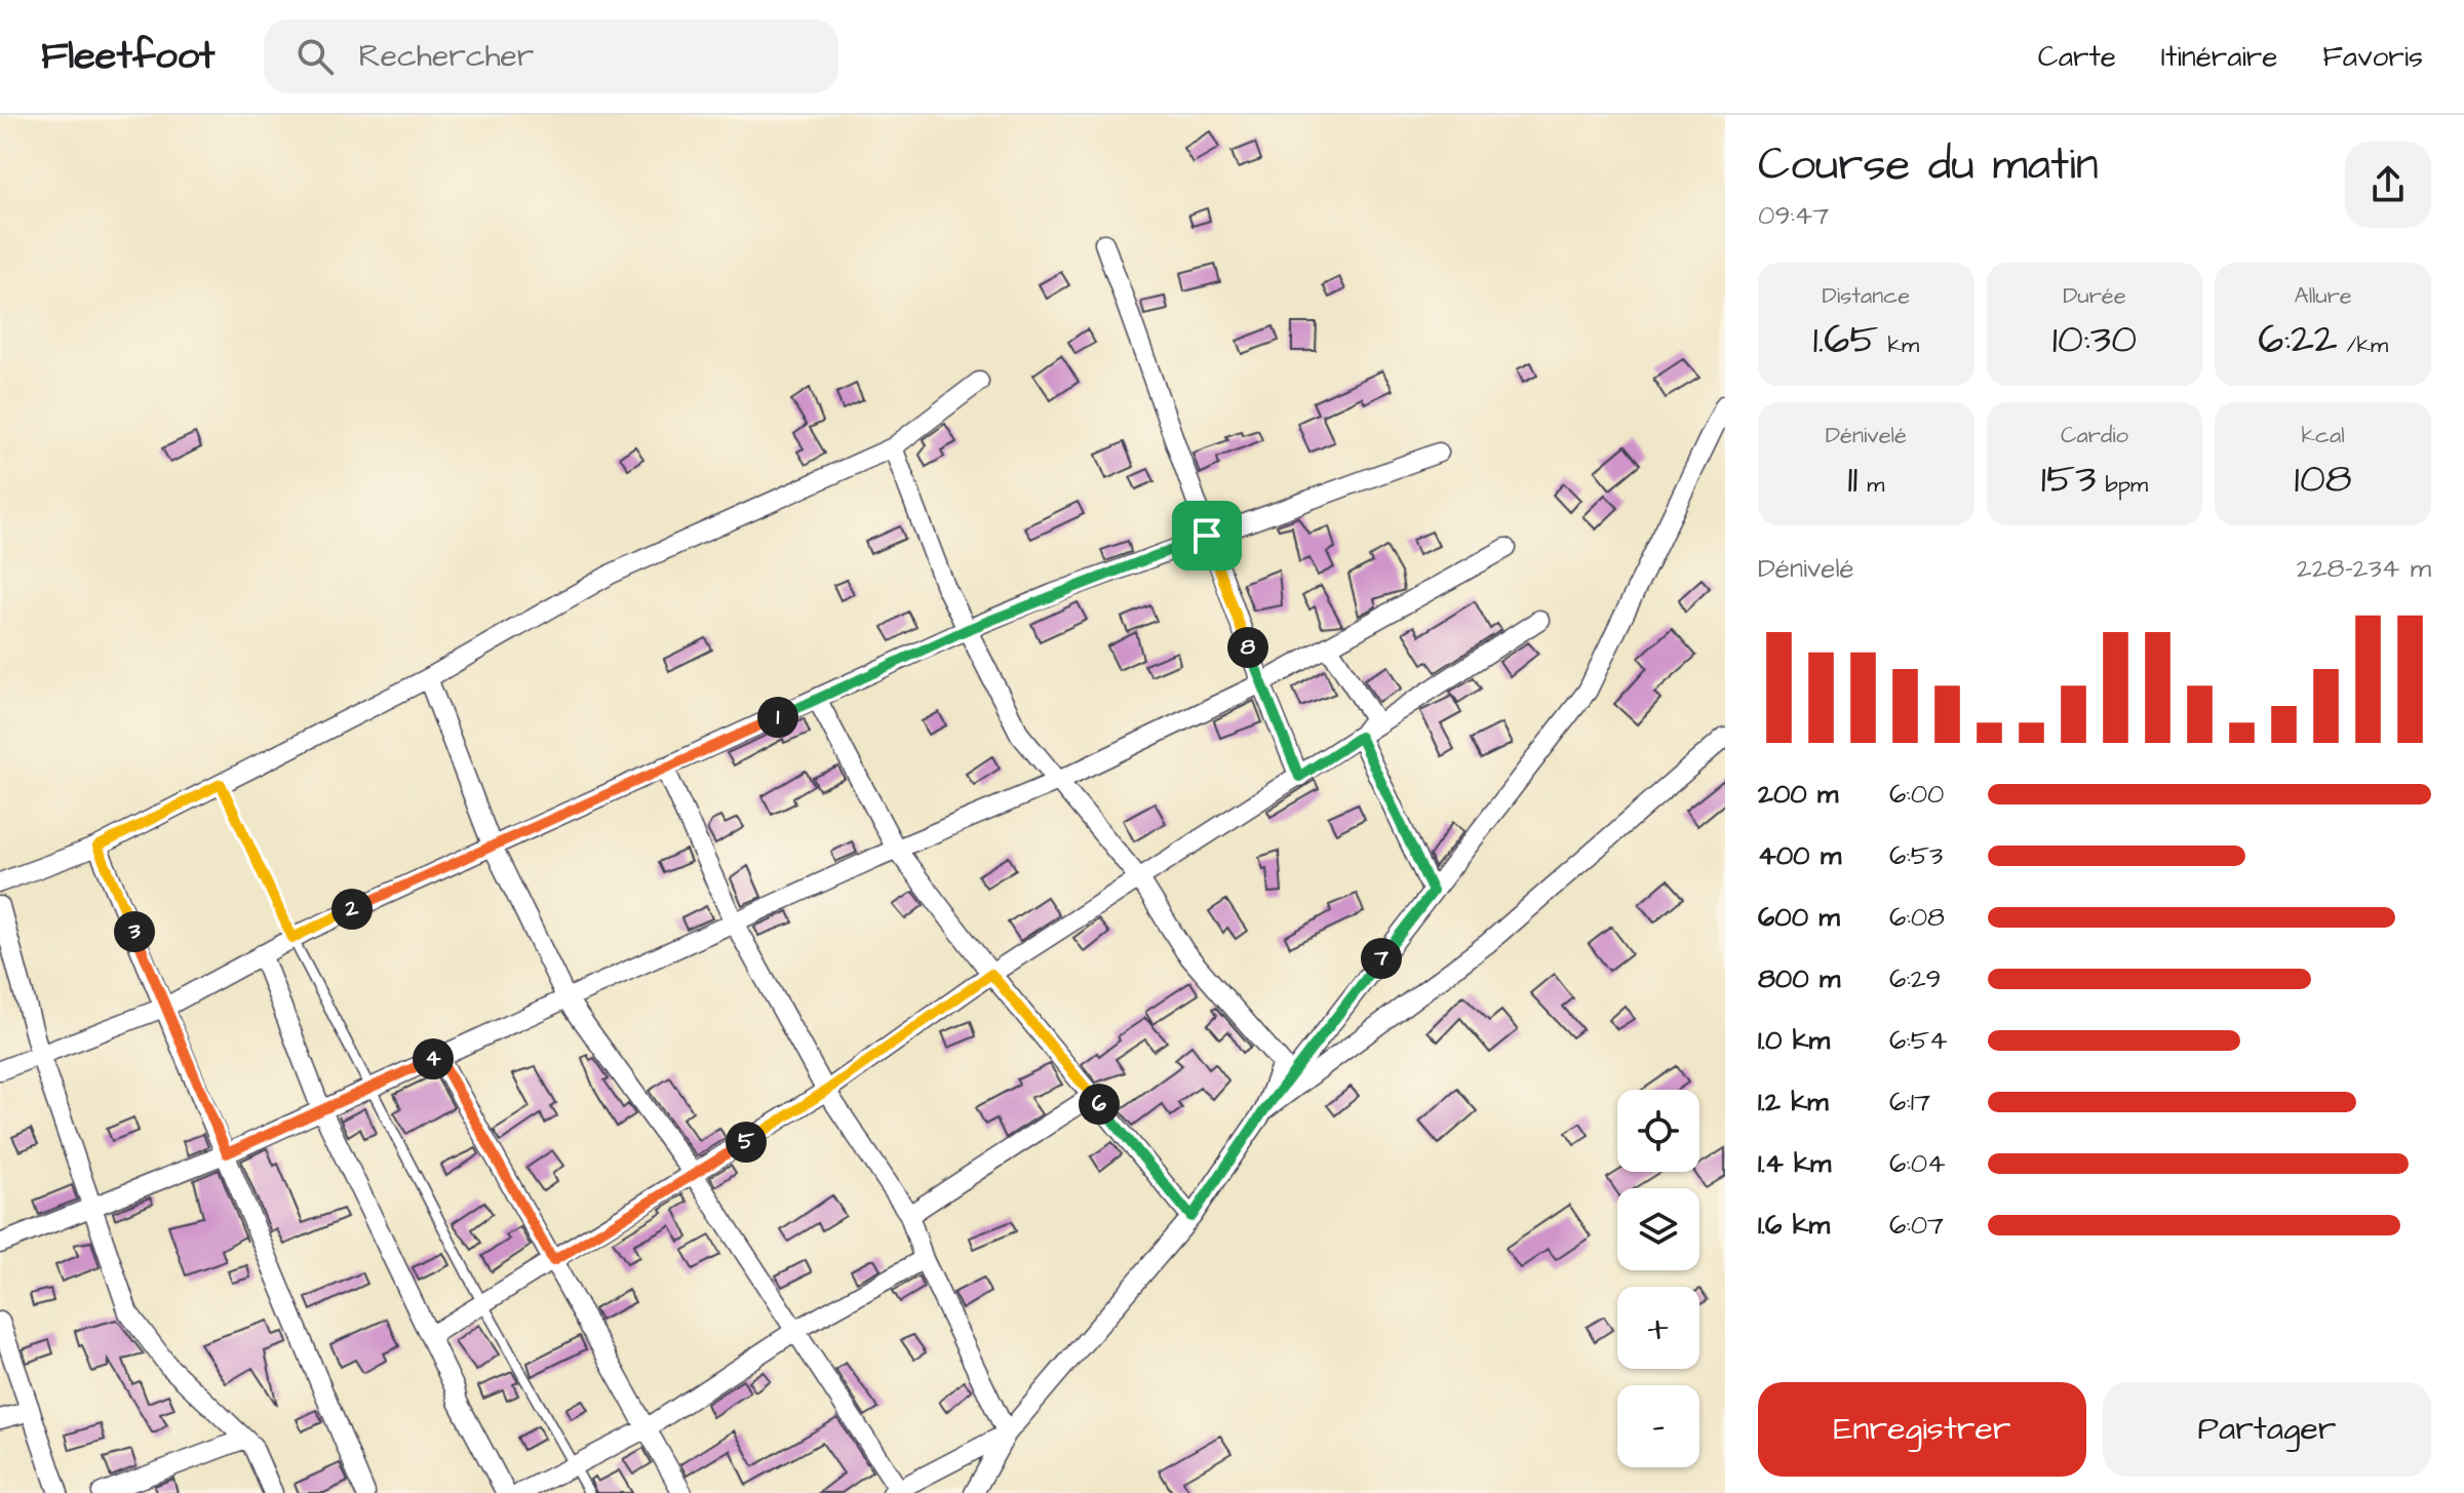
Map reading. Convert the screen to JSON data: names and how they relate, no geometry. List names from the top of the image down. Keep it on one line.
{"page":{"header":"Fleetfoot","search":"Rechercher","nav":["Carte","Itinéraire","Favoris"],"heading":["Course du matin","09:47"],"stats":[["Distance","1.65 km"],["Durée","10:30"],["Allure","6:22 /km"],["Dénivelé","11 m"],["Cardio","153 bpm"],["kcal","108"]],"chart":["Dénivelé","228–234 m"],"pins":["8","1","2","3","7","4","6","5"],"list":[{"name":"200 m","note":"6:00"},{"name":"400 m","note":"6:53"},{"name":"600 m","note":"6:08"},{"name":"800 m","note":"6:29"},{"name":"1.0 km","note":"6:54"},{"name":"1.2 km","note":"6:17"},{"name":"1.4 km","note":"6:04"},{"name":"1.6 km","note":"6:07"}],"map_buttons":["+","−"],"buttons":["Enregistrer","Partager"]}}
